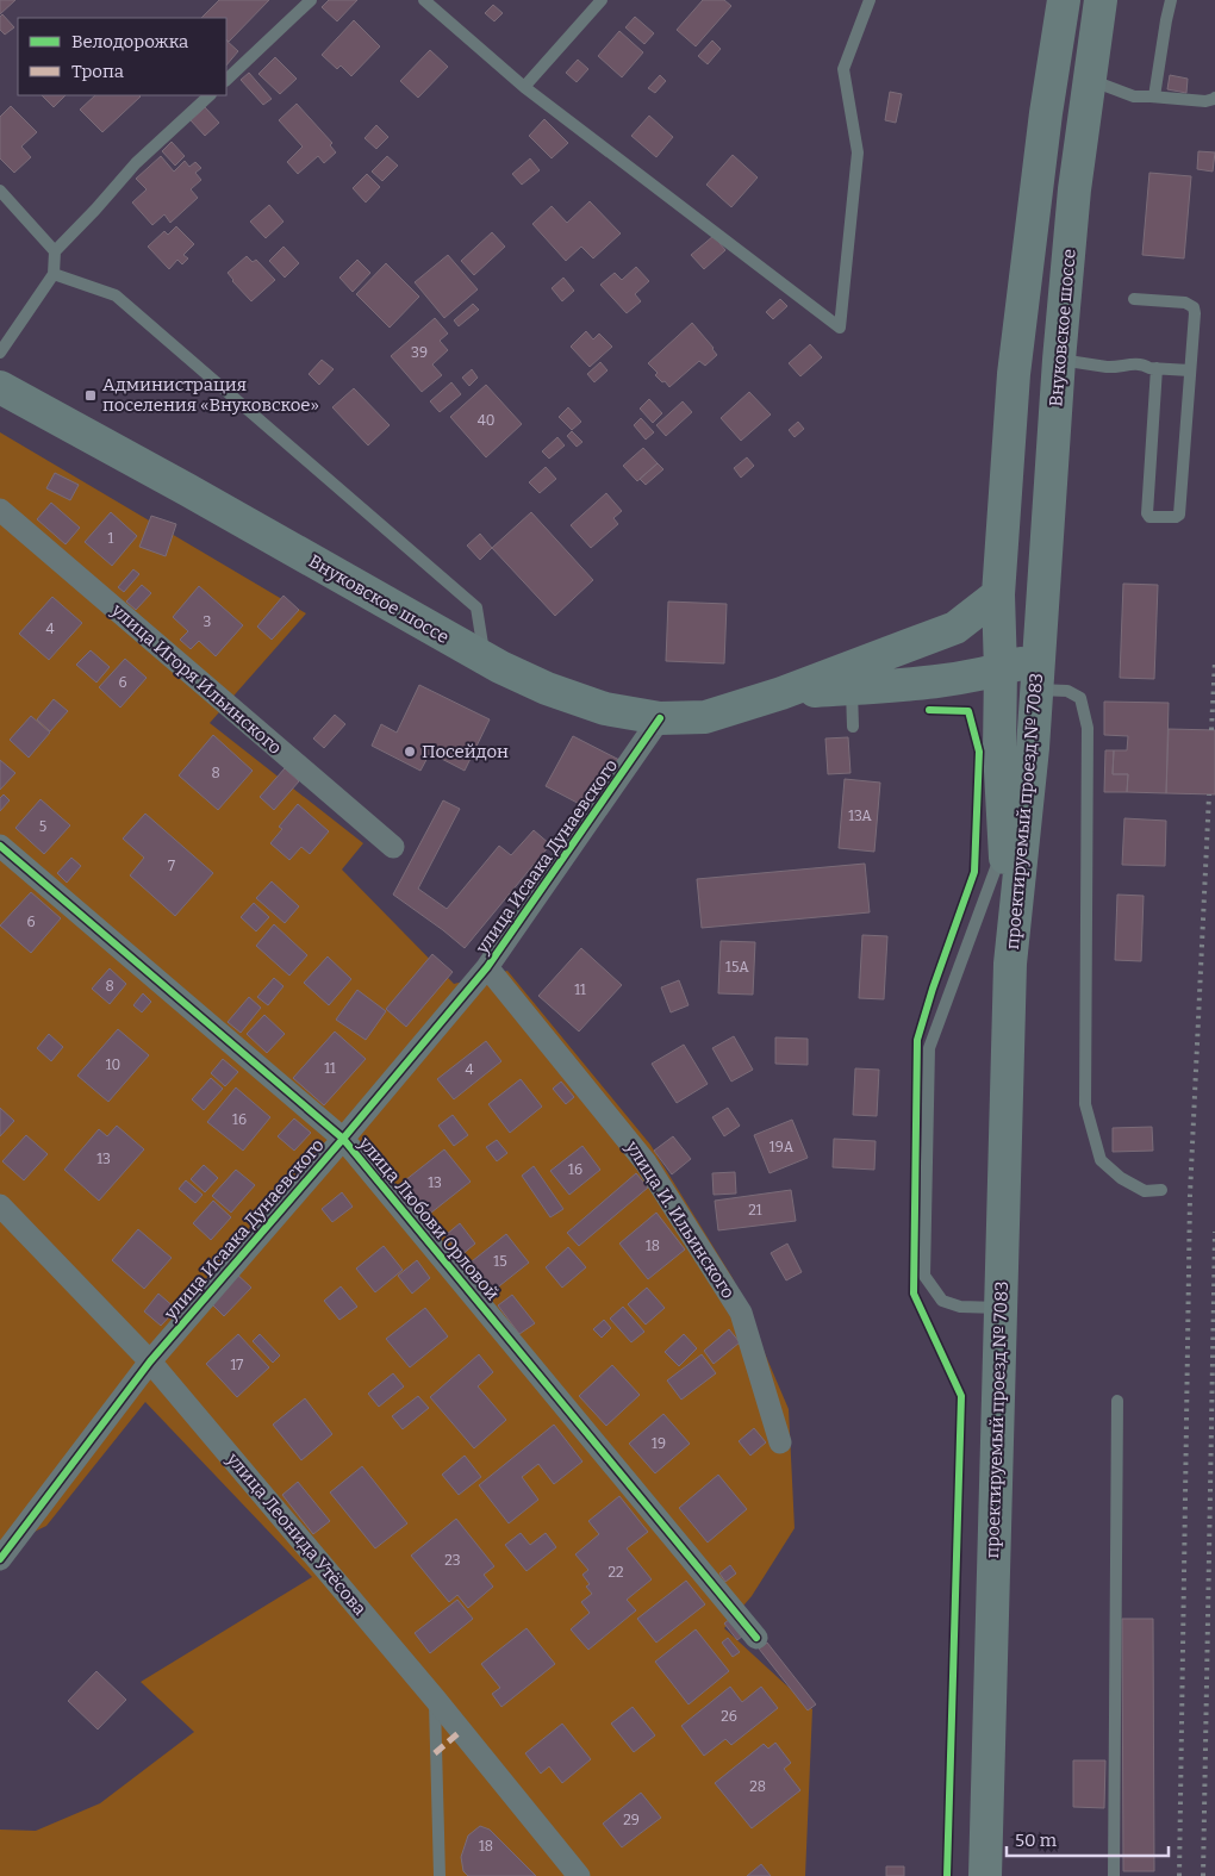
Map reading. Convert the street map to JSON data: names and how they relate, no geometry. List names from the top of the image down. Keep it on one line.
{"streets":{"main road":["Внуковское шоссе","проектируемый проезд № 7083"],"street":["улица Игоря Ильинского","улица Исаака Дунаевского","улица Любови Орловой","улица И. Ильинского","улица Леонида Утёсова"]},"crossings":[["Внуковское шоссе","проектируемый проезд № 7083"],["Внуковское шоссе","улица Исаака Дунаевского"],["улица Исаака Дунаевского","улица Любови Орловой"],["улица Исаака Дунаевского","улица И. Ильинского"],["улица Исаака Дунаевского","улица Леонида Утёсова"]],"places":{"transit":["Администрация поселения «Внуковское»"],"other":["Посейдон"]},"house_numbers":["39","40","1","3","4","6","8","13А","5","7","6","15А","8","11","10","11","4","16","19А","13","16","13","21","18","15","17","19","23","22","26","28","29","18"],"legend":["Велодорожка","Тропа"],"scale_bar":"50 m"}
